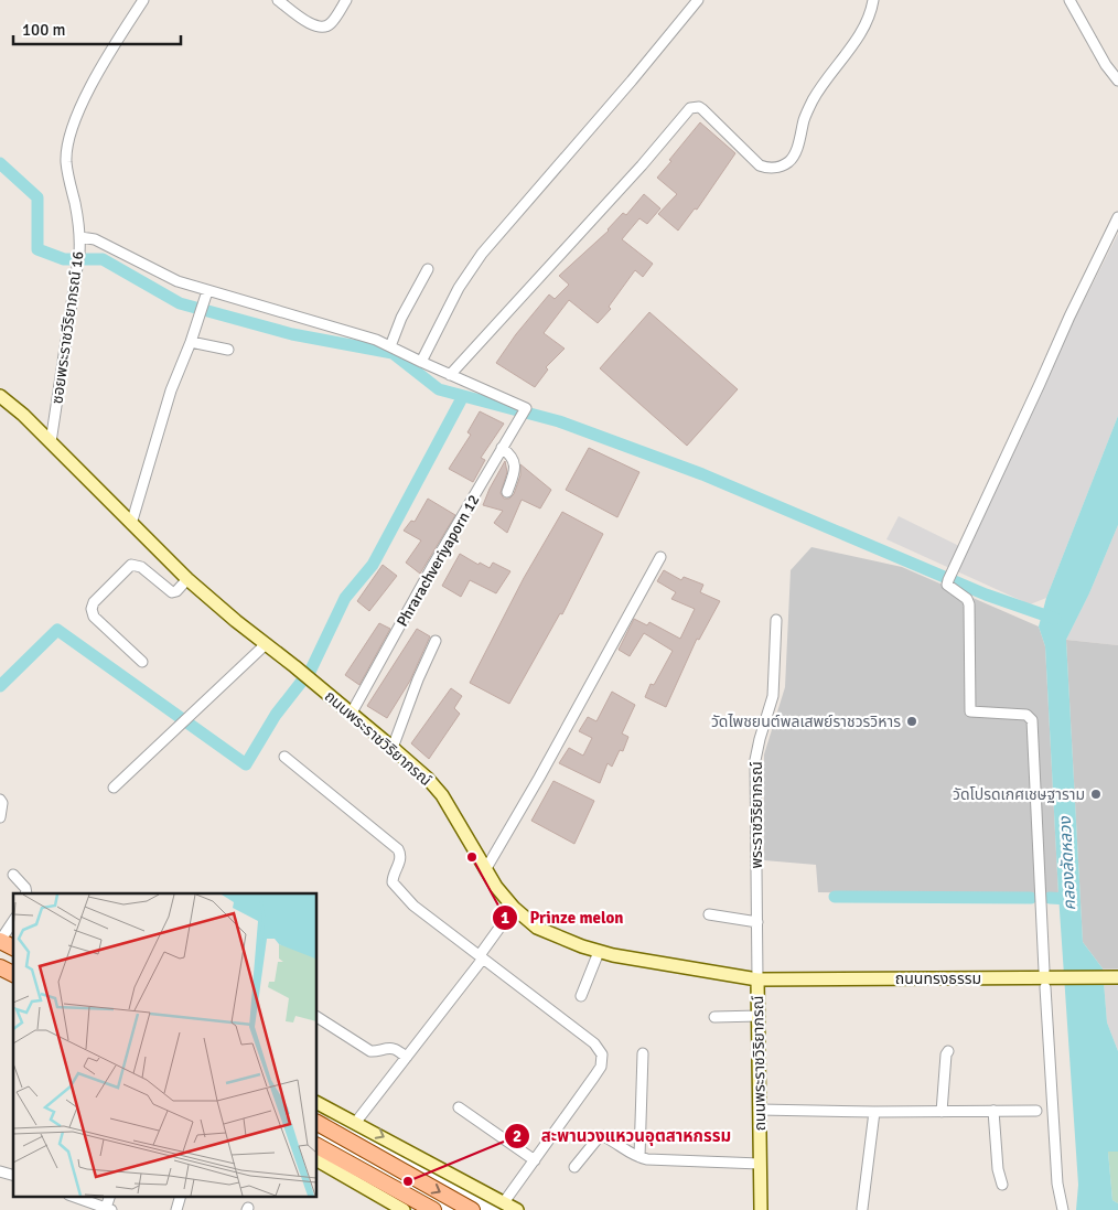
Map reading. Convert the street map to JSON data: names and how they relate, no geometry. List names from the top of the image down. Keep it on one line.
{"streets":{"main road":["ถนนพระราชวิริยาภรณ์","ถนนทรงธรรม"],"street":["ซอยพระราชวีริยาภรณ์ 16","Phrarachveriyaporn 12","พระราชวิริยาภรณ์"]},"crossings":[["ซอยพระราชวีริยาภรณ์ 16","ถนนพระราชวิริยาภรณ์"],["Phrarachveriyaporn 12","ถนนพระราชวิริยาภรณ์"],["ถนนพระราชวิริยาภรณ์","พระราชวิริยาภรณ์"],["ถนนพระราชวิริยาภรณ์","ถนนทรงธรรม"],["พระราชวิริยาภรณ์","ถนนทรงธรรม"]],"water":["คลองลัดหลวง"],"places":["วัดไพชยนต์พลเสพย์ราชวรวิหาร","วัดโปรดเกศเชษฐาราม","Prinze melon","สะพานวงแหวนอุตสาหกรรม"],"scale_bar":"100 m"}
